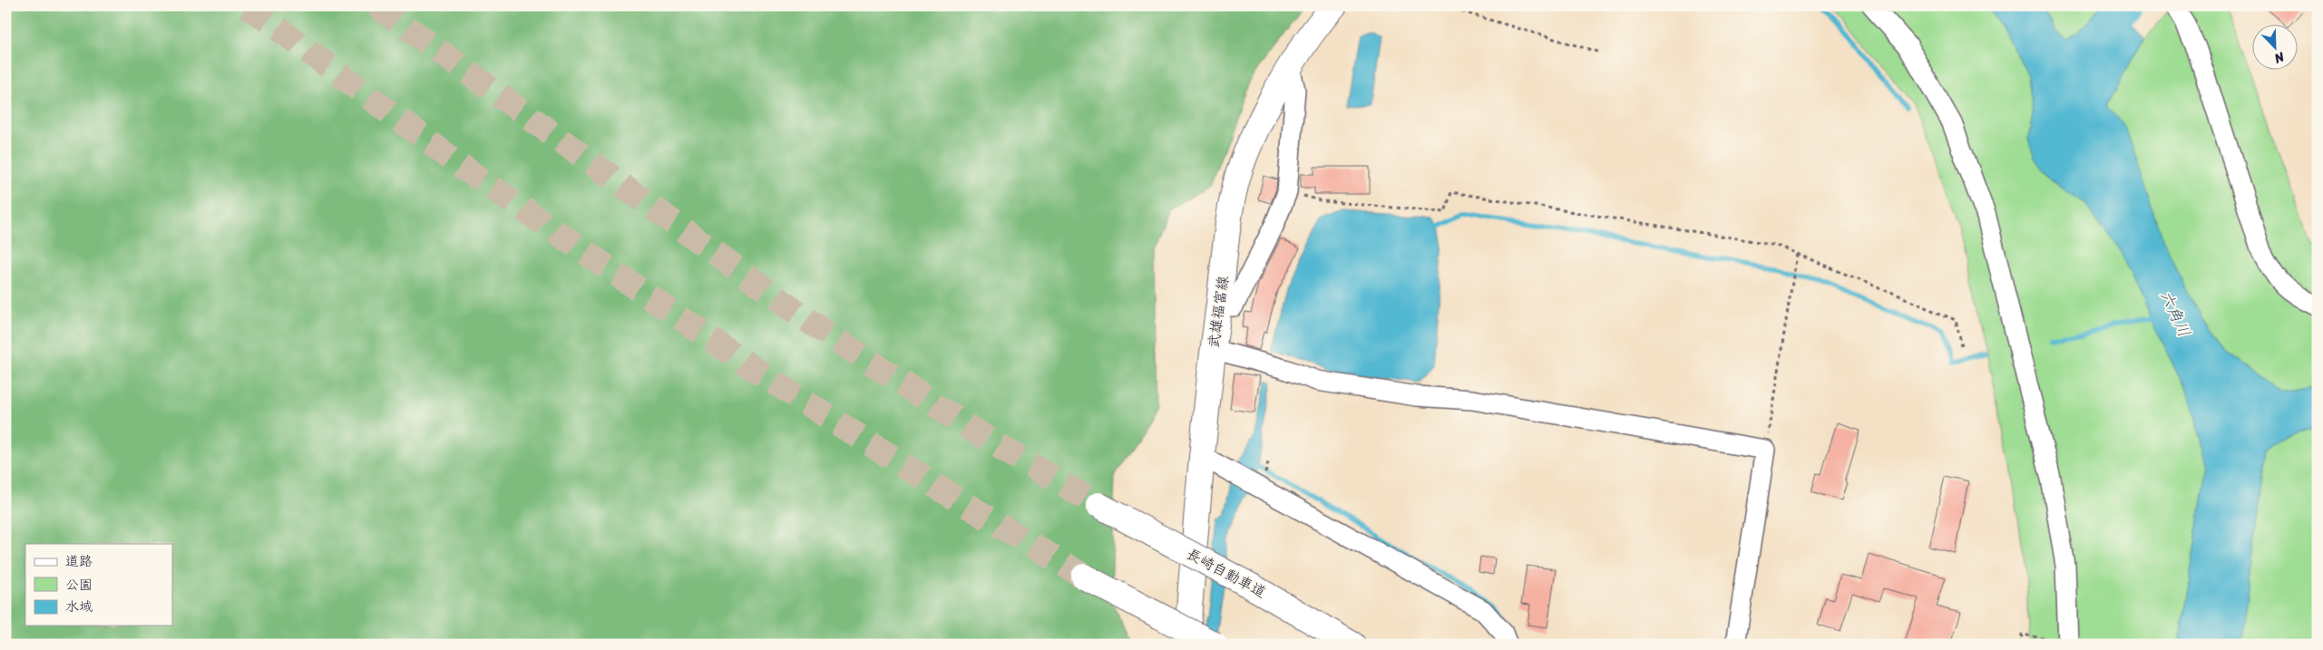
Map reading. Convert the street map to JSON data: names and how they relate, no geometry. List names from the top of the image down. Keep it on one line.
{"streets":{"main road":["武雄福富線","長崎自動車道"]},"water":["六角川"],"legend":["道路","公園","水域"],"north":"bottom right"}
